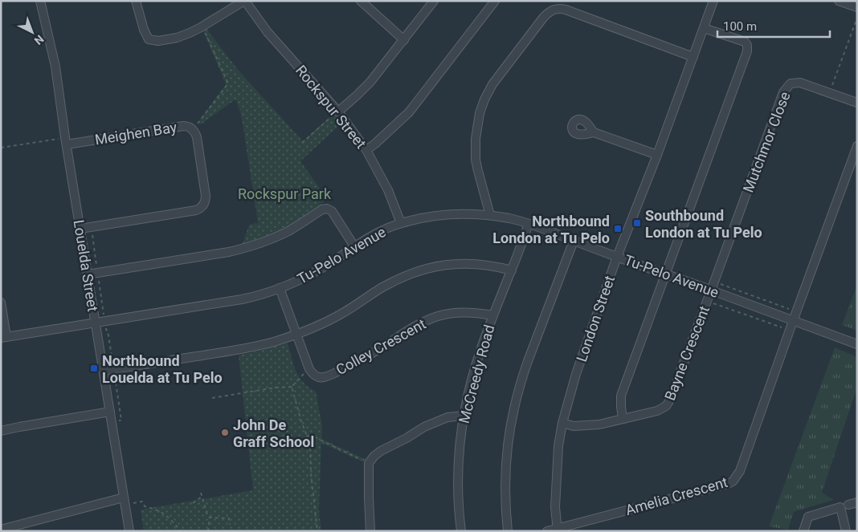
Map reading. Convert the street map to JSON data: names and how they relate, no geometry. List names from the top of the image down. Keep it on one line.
{"streets":{"street":["Rockspur Street","Meighen Bay","Mutchmor Close","Tu-Pelo Avenue","Louelda Street","London Street","Colley Crescent","Bayne Crescent","McCreedy Road","Amelia Crescent"]},"crossings":[["Rockspur Street","Tu-Pelo Avenue"],["Meighen Bay","Louelda Street"],["Mutchmor Close","Tu-Pelo Avenue"],["Mutchmor Close","Bayne Crescent"],["Tu-Pelo Avenue","Louelda Street"],["Tu-Pelo Avenue","London Street"],["Tu-Pelo Avenue","Bayne Crescent"],["Tu-Pelo Avenue","McCreedy Road"],["Tu-Pelo Avenue","Amelia Crescent"],["London Street","Bayne Crescent"],["London Street","Amelia Crescent"],["Colley Crescent","McCreedy Road"]],"parks":["Rockspur Park"],"places":{"transit":["Southbound London at Tu Pelo","Northbound London at Tu Pelo","Northbound Louelda at Tu Pelo"],"other":["John De Graff School"]},"scale_bar":"100 m","north":"bottom right"}
